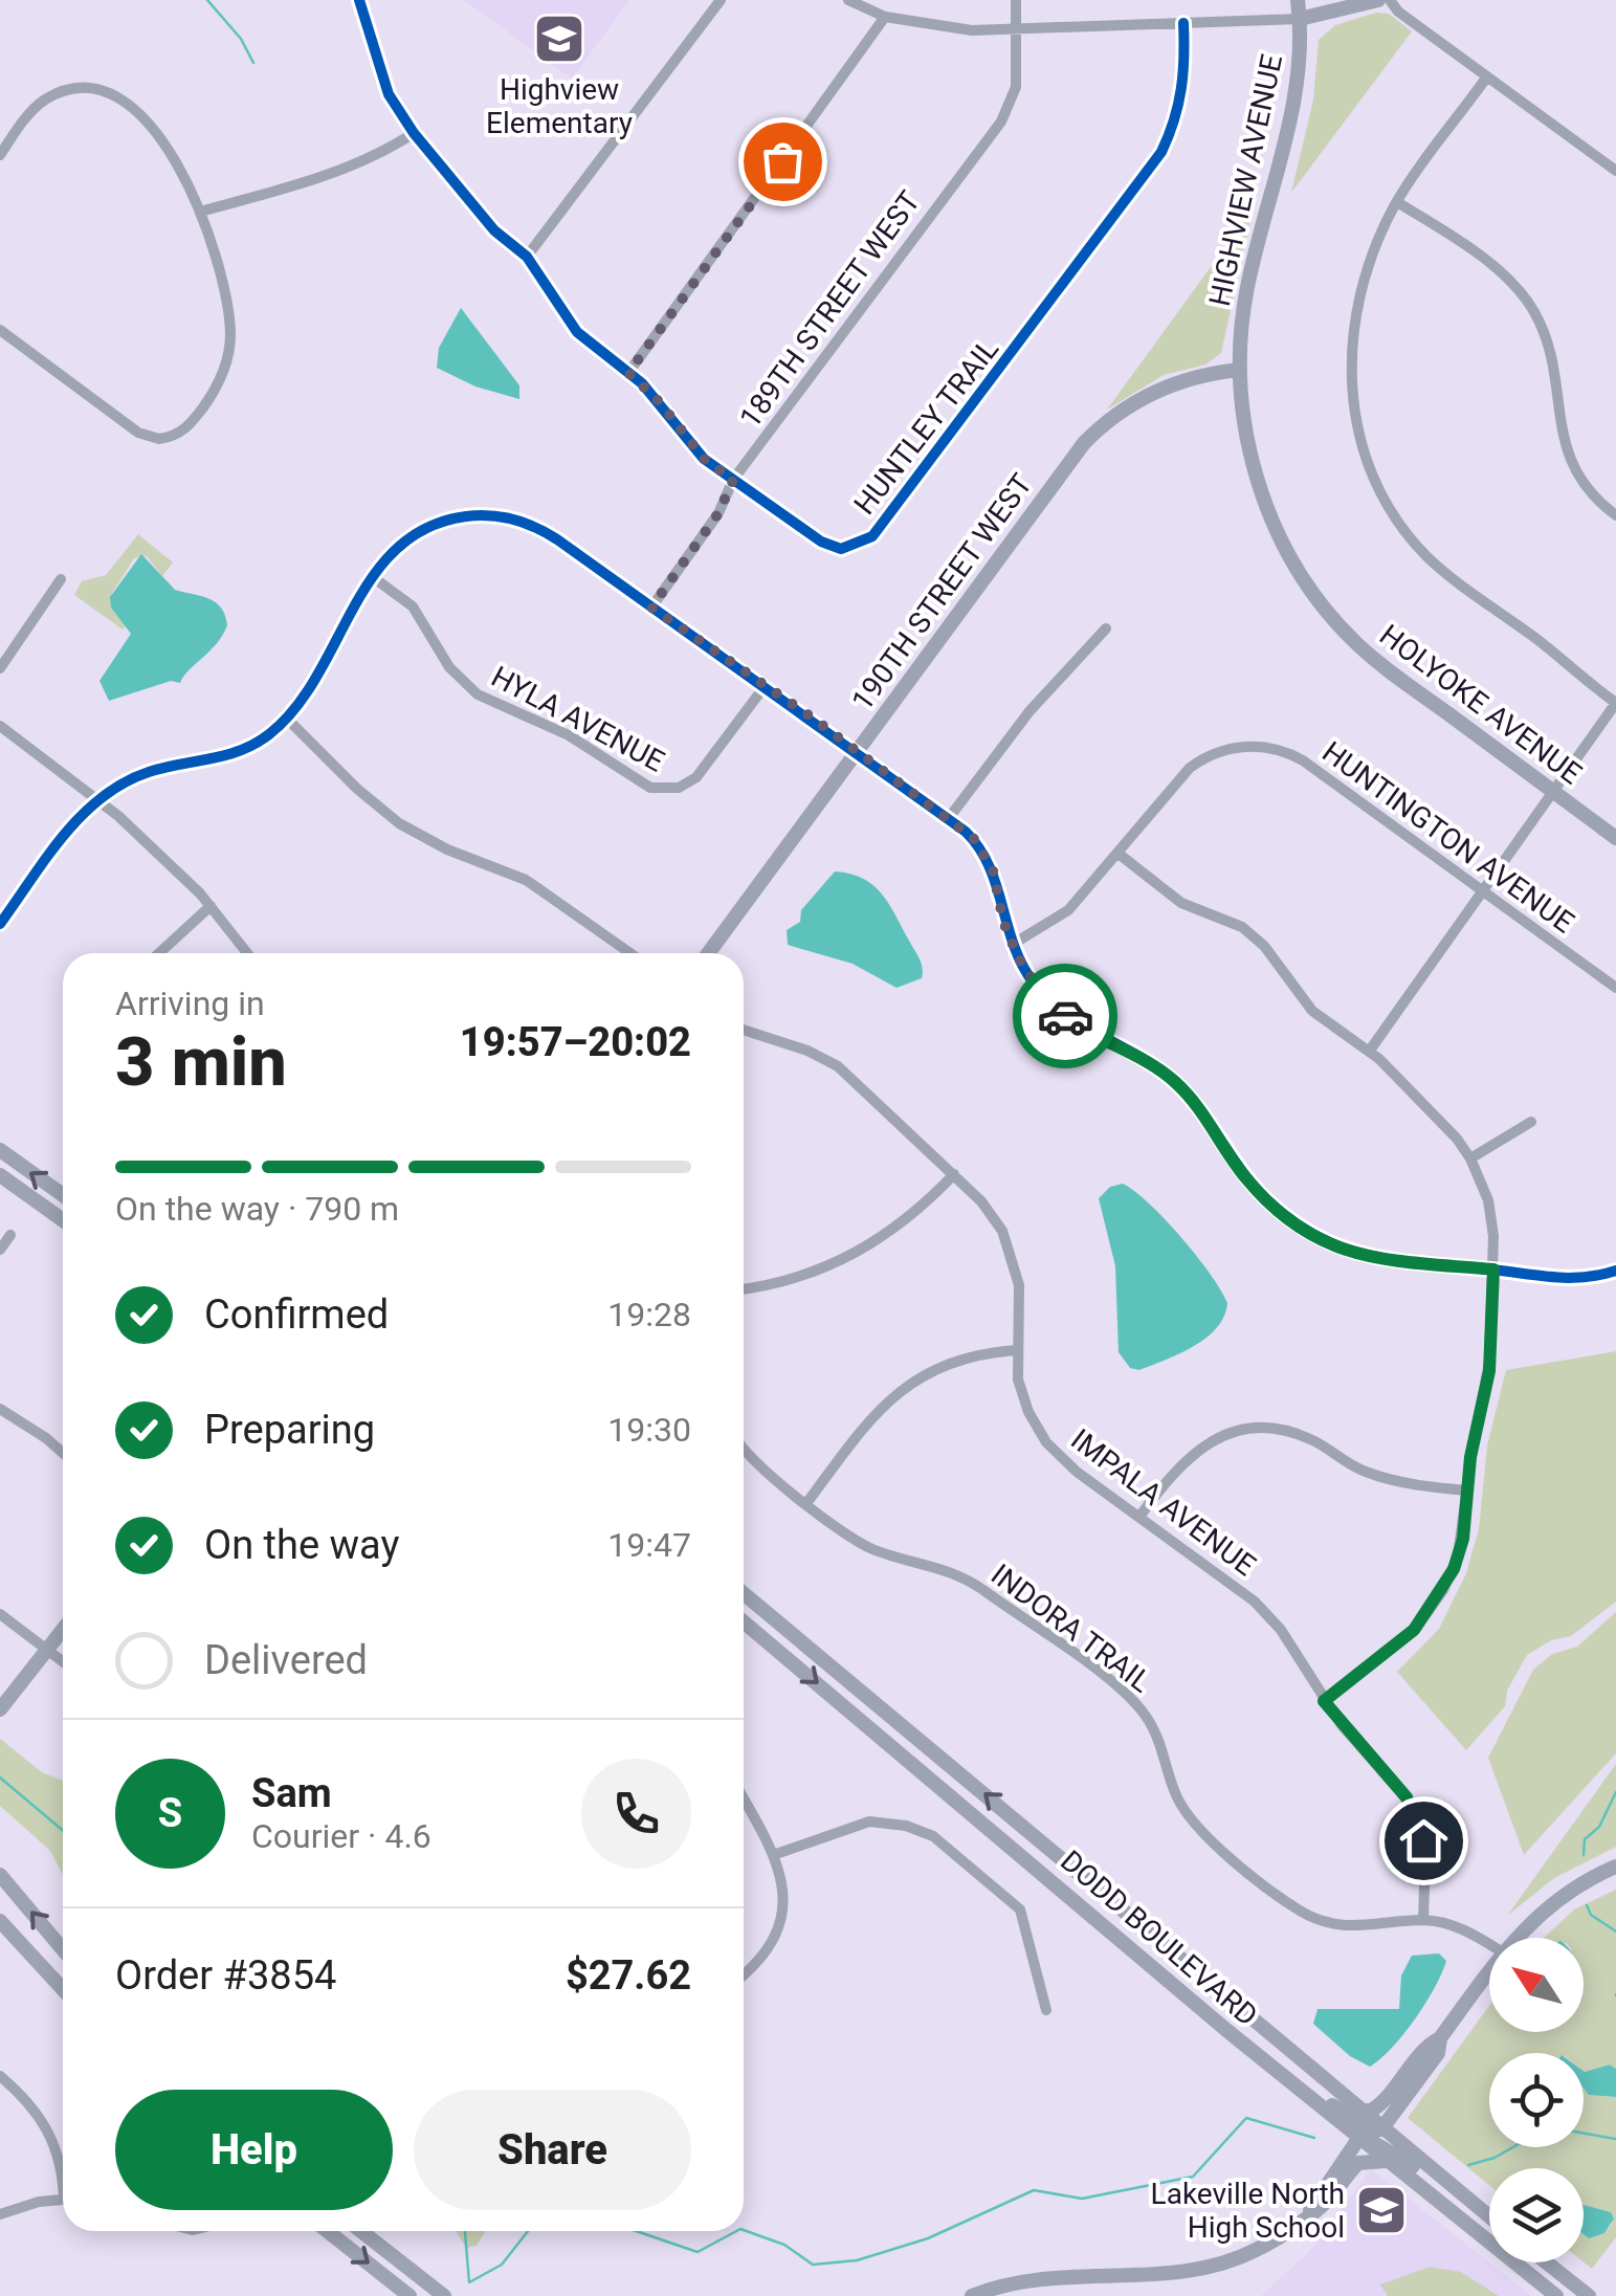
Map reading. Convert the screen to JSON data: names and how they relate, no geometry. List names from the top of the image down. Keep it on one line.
{"streets":{"street":["HIGHVIEW AVENUE","189TH STREET WEST","HUNTLEY TRAIL","190TH STREET WEST","HOLYOKE AVENUE","HYLA AVENUE","HUNTINGTON AVENUE","IMPALA AVENUE","INDORA TRAIL","DODD BOULEVARD"]},"crossings":[["HIGHVIEW AVENUE","190TH STREET WEST"],["HIGHVIEW AVENUE","HOLYOKE AVENUE"],["189TH STREET WEST","HUNTLEY TRAIL"],["190TH STREET WEST","HOLYOKE AVENUE"],["IMPALA AVENUE","INDORA TRAIL"]],"places":{"school or university":["Highview Elementary","Lakeville North High School"]},"north":"top left","page":{"heading":["3 min","Arriving in","19:57–20:02"],"panel":["Sam","Courier · 4.6","Order #3854","$27.62"],"bar":"On the way · 790 m","list":[["Confirmed","19:28"],["Preparing","19:30"],["On the way","19:47"],"Delivered"],"round":"S","buttons":["Help","Share"]}}
